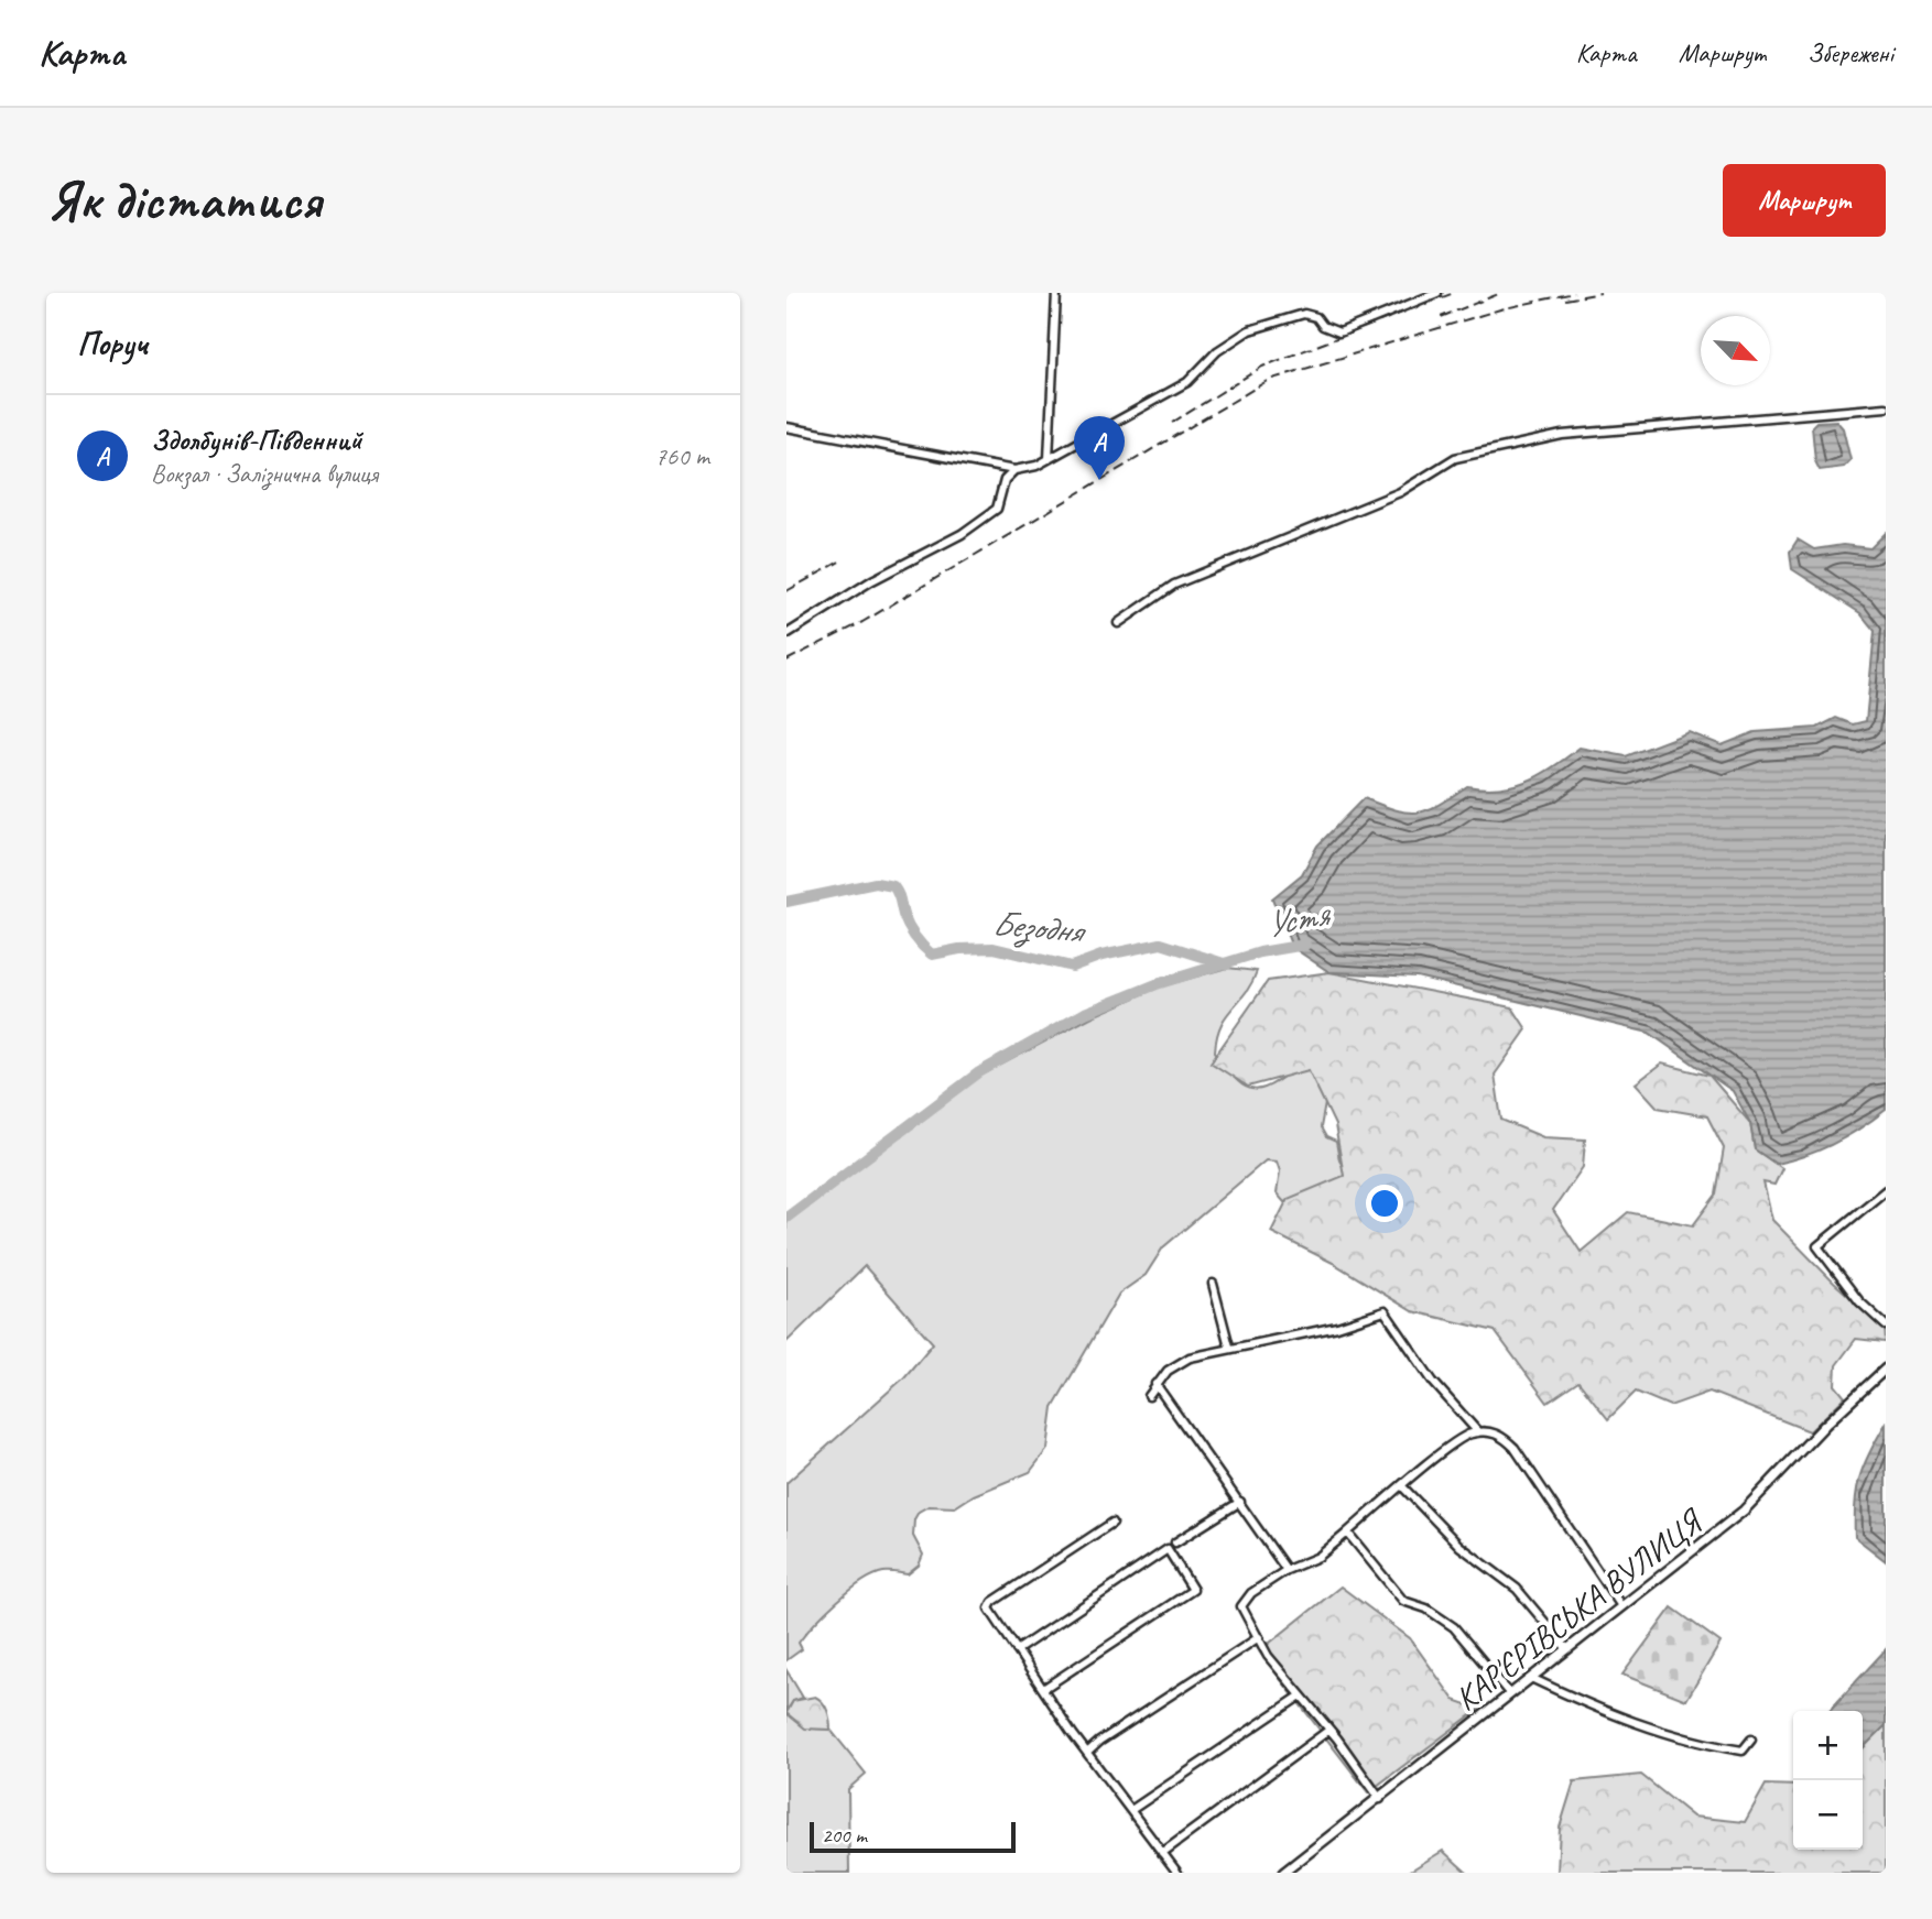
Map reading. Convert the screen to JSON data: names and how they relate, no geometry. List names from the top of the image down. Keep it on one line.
{"streets":{"street":["КАР'ЄРІВСЬКА ВУЛИЦЯ"]},"water":["Устя","Безодня"],"scale_bar":"200 m","north":"bottom right","page":{"header":"Карта","nav":["Карта","Маршрут","Збережені"],"buttons":"Маршрут","title":"Як дістатися","heading":"Поруч","list":[{"mark":"A","name":"Здолбунів-Південний","note":"Вокзал · Залізнична вулиця","value":"760 m"}],"pins":"A","map_buttons":["+","−"],"scale":"200 m"}}
